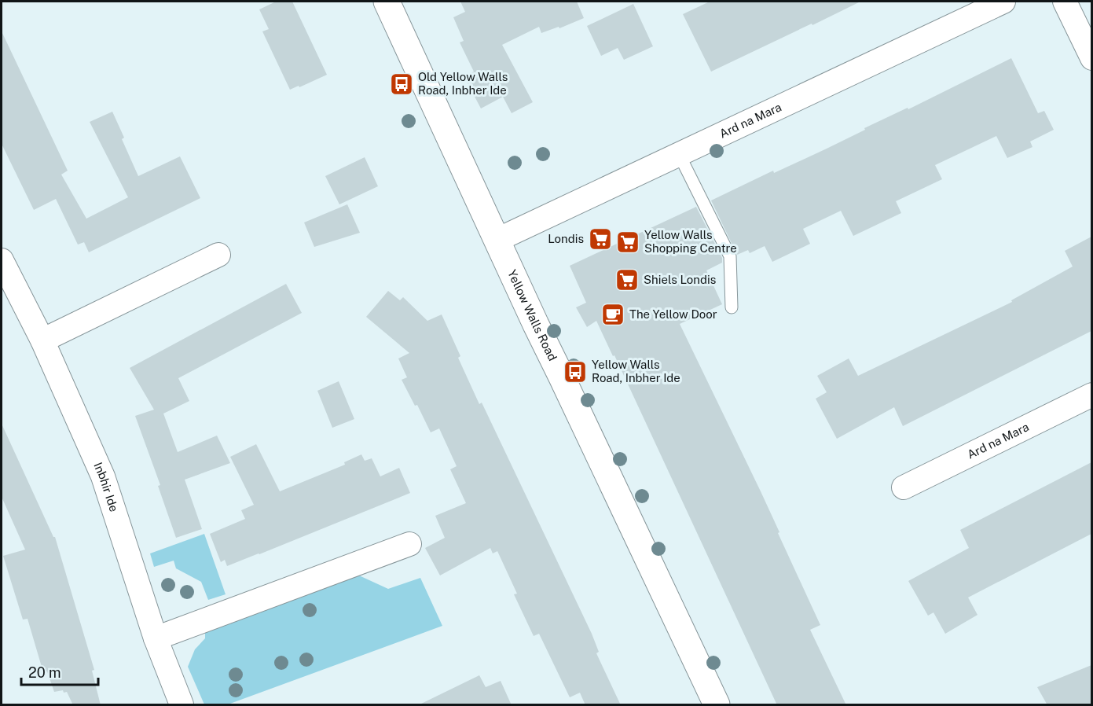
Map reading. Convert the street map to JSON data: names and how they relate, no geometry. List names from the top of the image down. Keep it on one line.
{"streets":{"street":["Ard na Mara","Yellow Walls Road","Inbhir Ide"]},"crossings":[["Ard na Mara","Yellow Walls Road"]],"places":{"bus stop":["Old Yellow Walls Road, Inbher Ide","Yellow Walls Road, Inbher Ide"],"supermarket":["Londis","Yellow Walls Shopping Centre","Shiels Londis"],"cafe":["The Yellow Door"]},"scale_bar":"20 m"}
